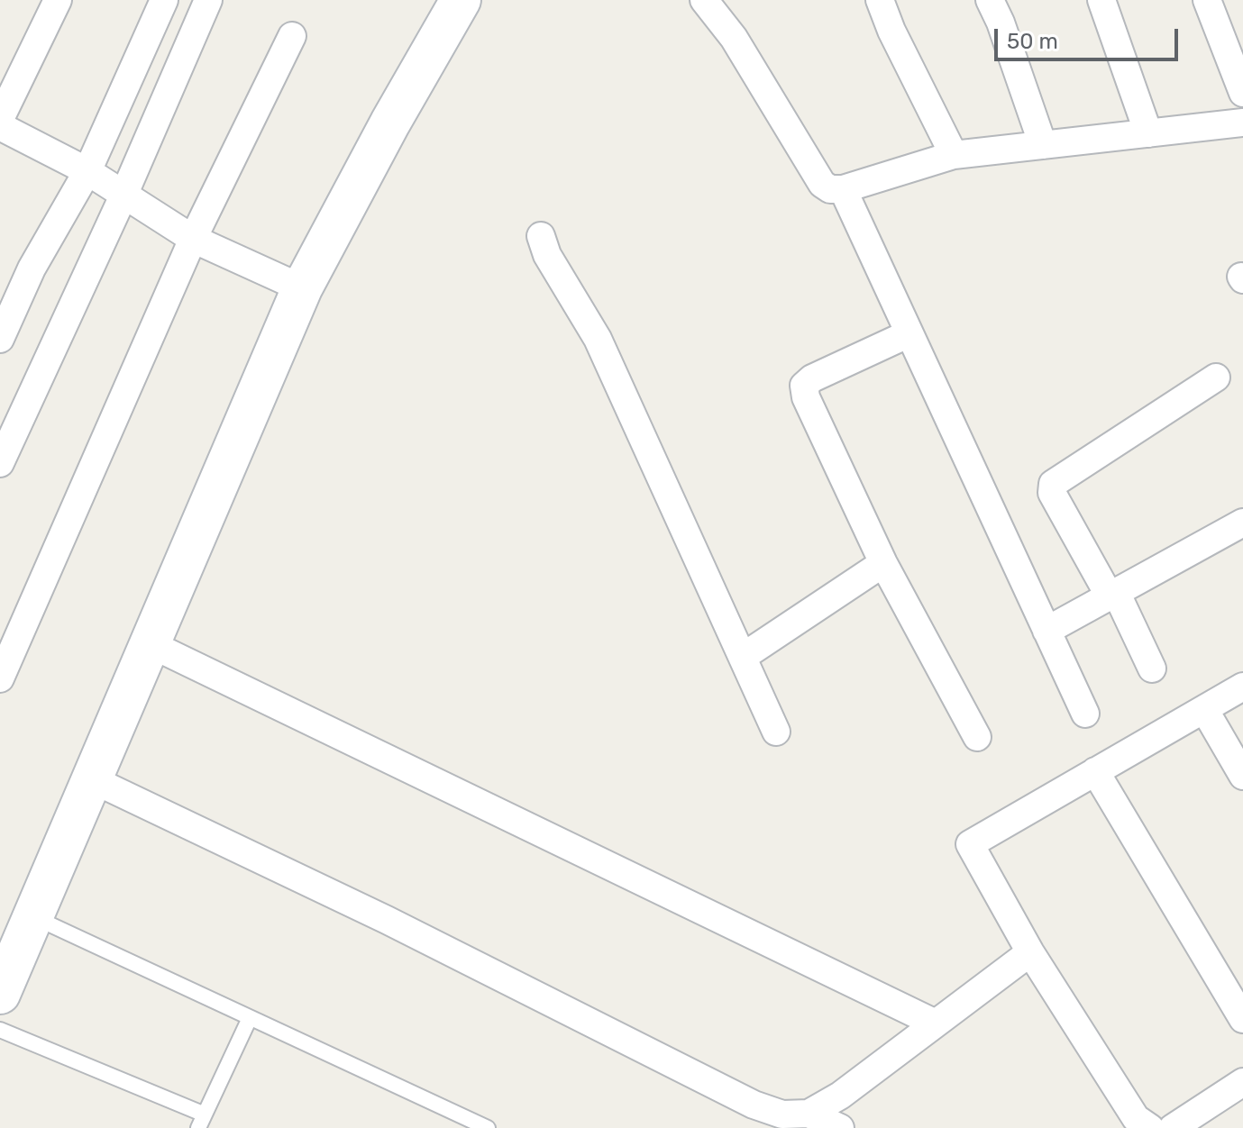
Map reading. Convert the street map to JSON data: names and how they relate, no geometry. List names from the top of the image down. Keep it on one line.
{"scale_bar":"50 m"}
